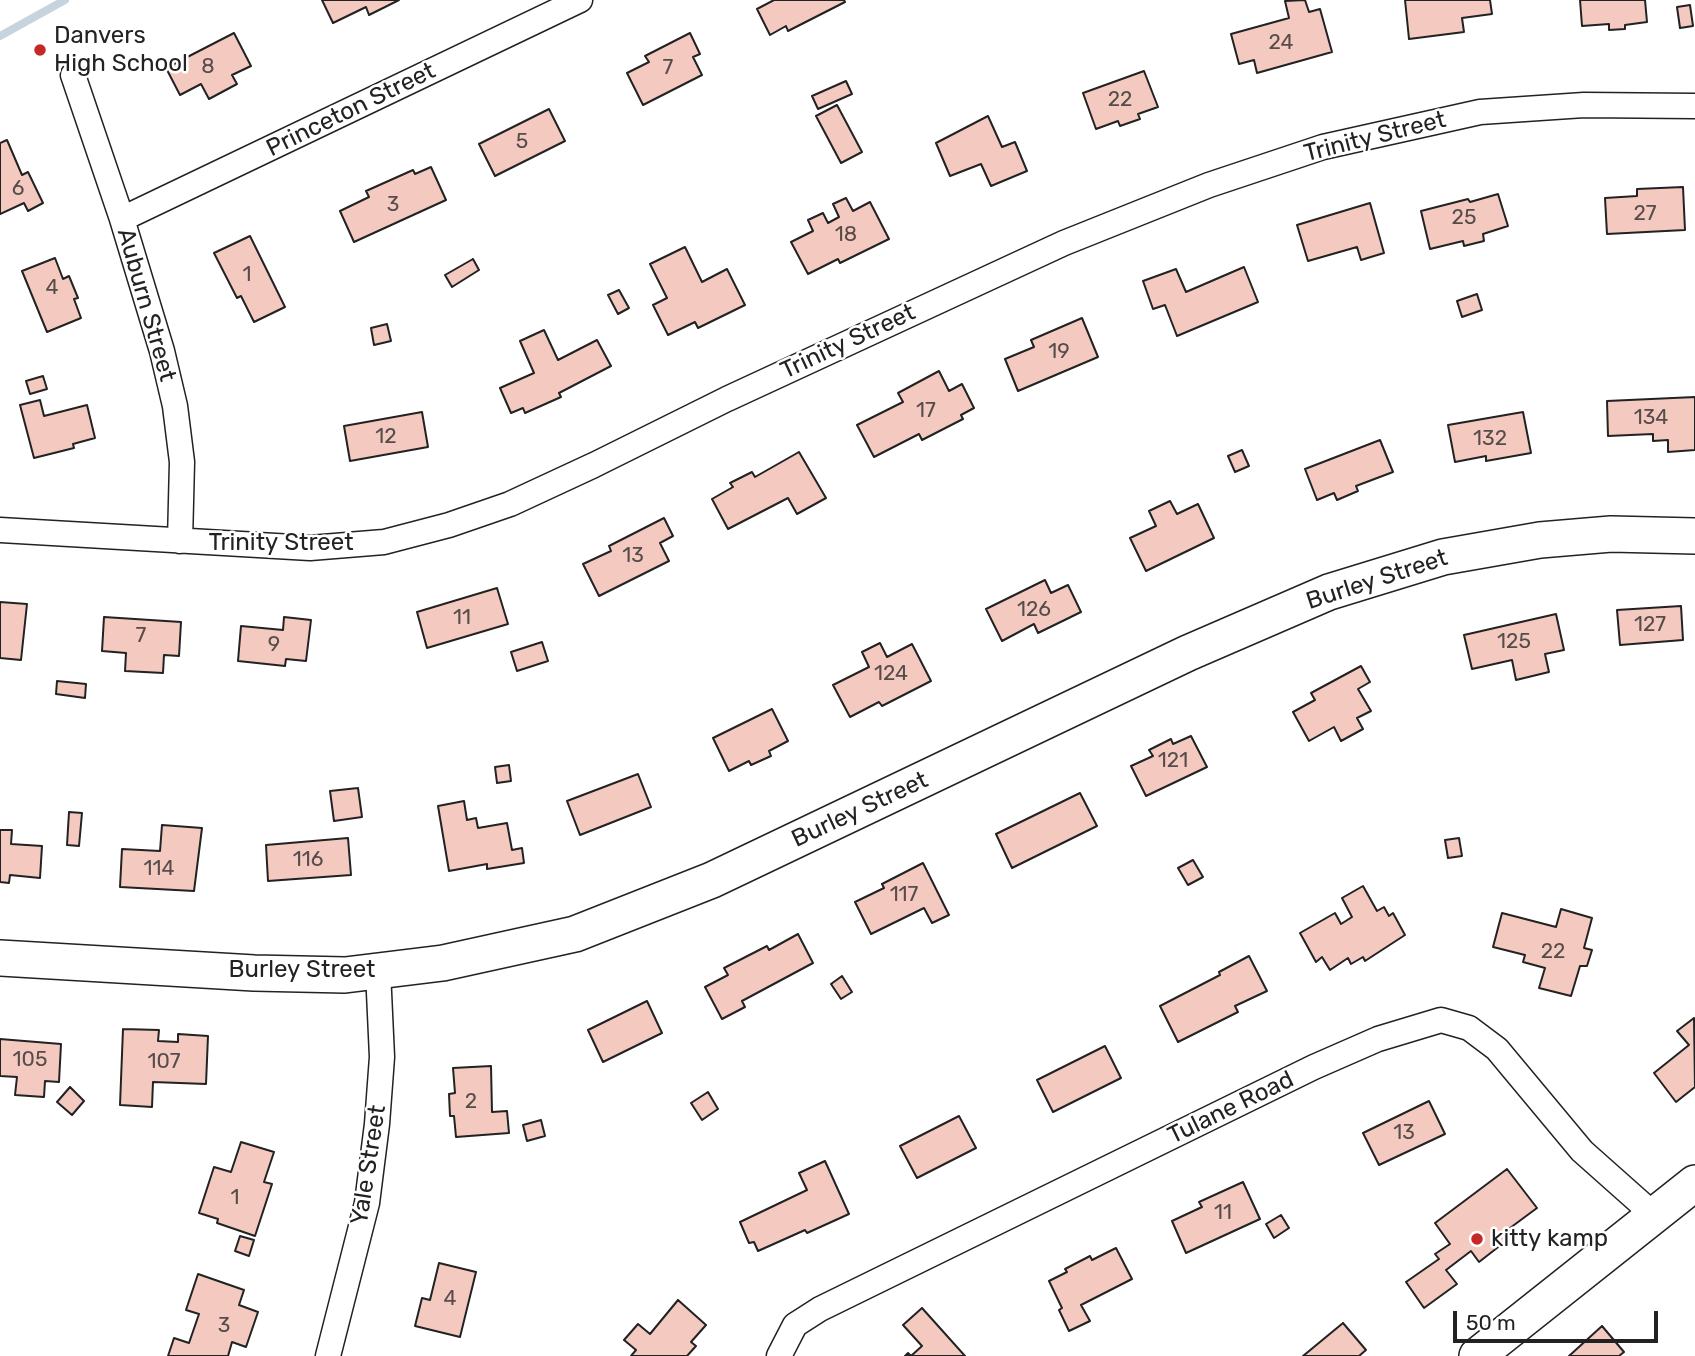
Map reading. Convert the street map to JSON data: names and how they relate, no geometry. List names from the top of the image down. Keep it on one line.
{"streets":{"main road":["Burley Street"],"street":["Princeton Street","Trinity Street","Auburn Street","Tulane Road","Yale Street"]},"crossings":[["Princeton Street","Auburn Street"],["Trinity Street","Auburn Street"],["Burley Street","Yale Street"]],"places":["Danvers High School","kitty kamp"],"house_numbers":["24","8","7","22","5","6","3","27","25","18","1","4","19","17","134","12","132","13","126","11","127","7","125","9","124","121","116","114","117","22","105","107","2","13","1","11","4","3"],"scale_bar":"50 m"}
